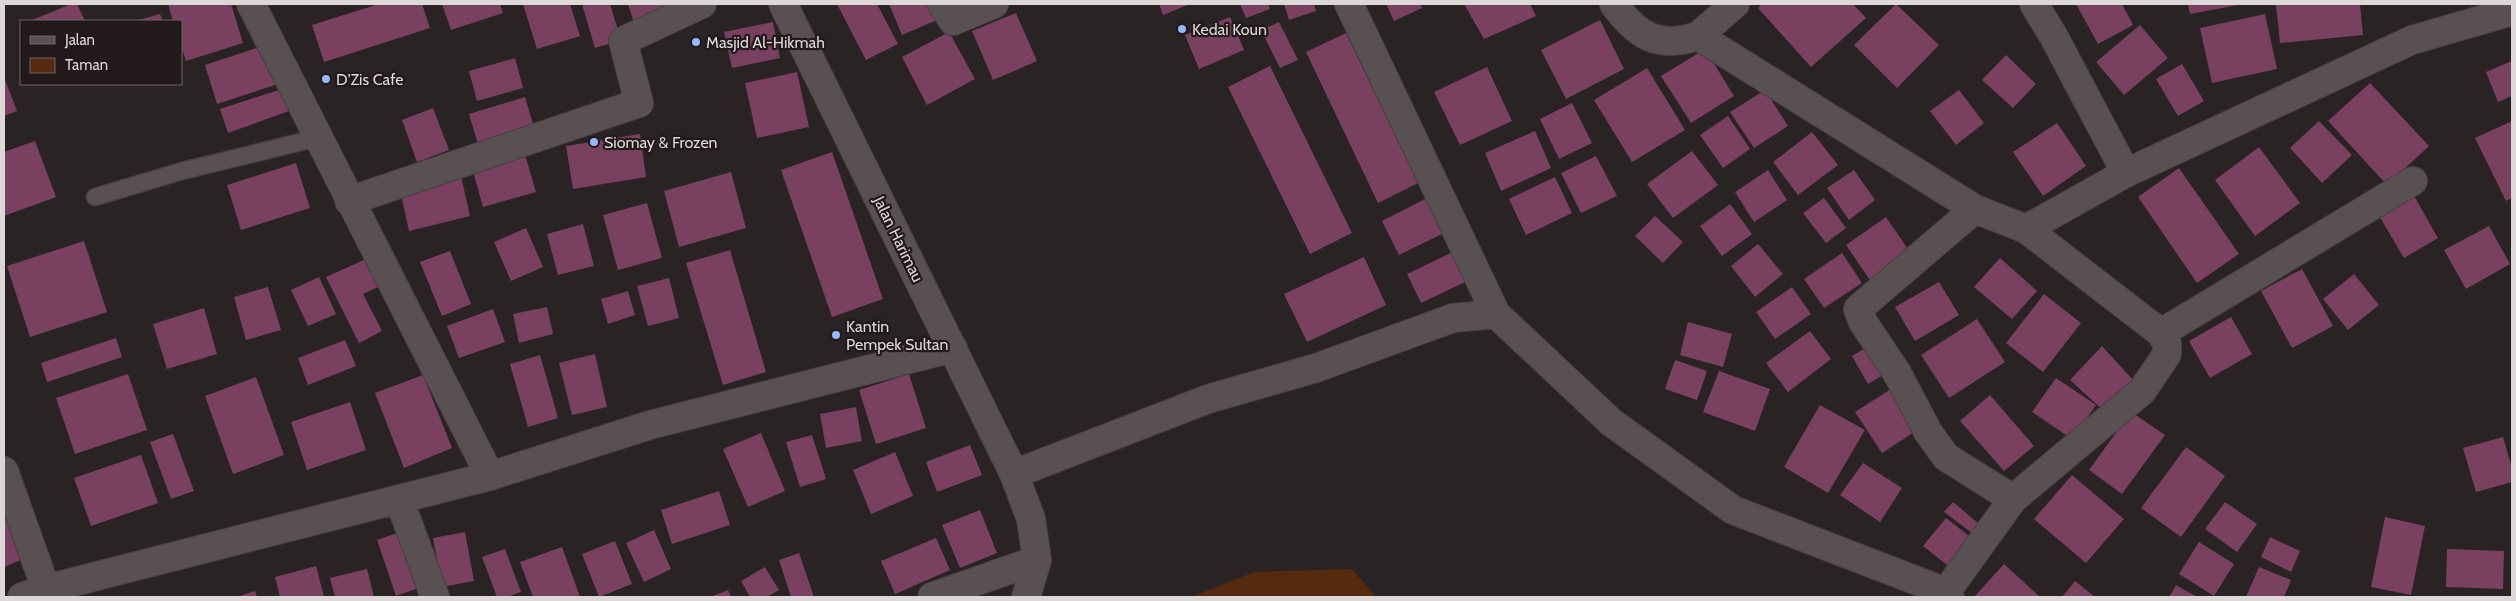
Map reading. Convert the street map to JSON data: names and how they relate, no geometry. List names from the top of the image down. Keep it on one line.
{"streets":{"street":["Jalan Harimau"]},"places":["Kedai Koun","Masjid Al-Hikmah","D'Zis Cafe","Siomay & Frozen","Kantin Pempek Sultan"],"legend":["Jalan","Taman"]}
